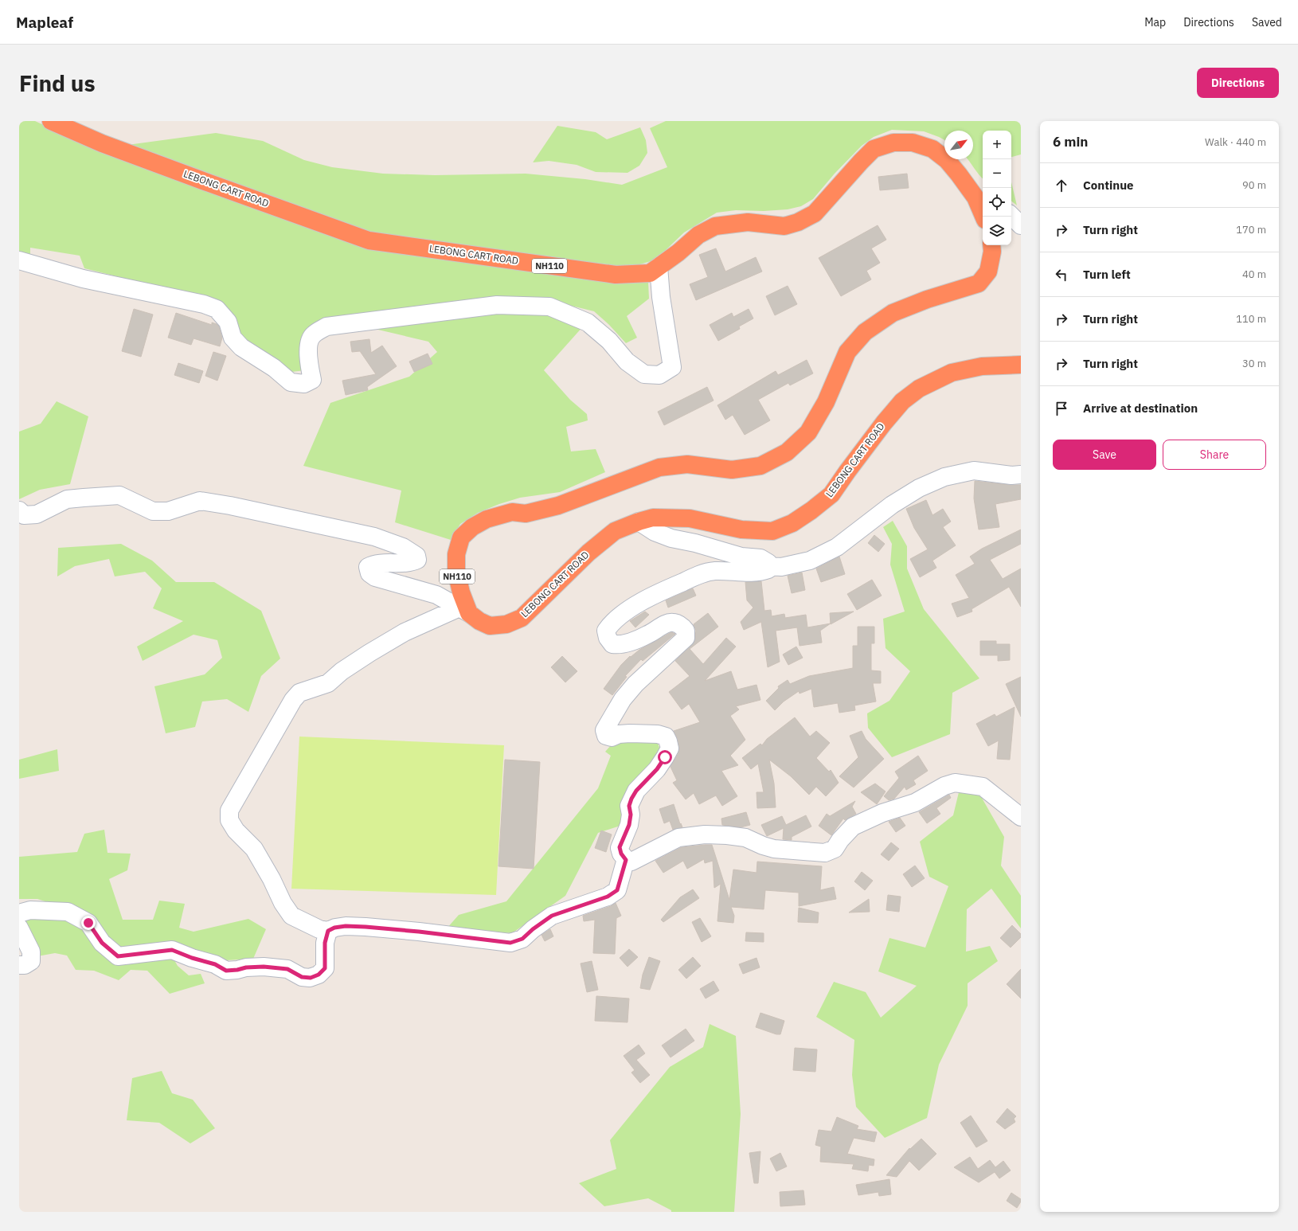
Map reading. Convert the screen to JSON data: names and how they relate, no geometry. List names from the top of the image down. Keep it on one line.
{"streets":{"highway":["LEBONG CART ROAD","NH110"]},"crossings":[["LEBONG CART ROAD","NH110"]],"north":"top right","page":{"header":"Mapleaf","nav":["Map","Directions","Saved"],"buttons":["Directions",["Save","Share"]],"title":"Find us","heading":["6 min","Walk · 440 m"],"map_buttons":["+","−"],"list":[["Continue","90 m"],["Turn right","170 m"],["Turn left","40 m"],["Turn right","110 m"],["Turn right","30 m"],"Arrive at destination"]}}
